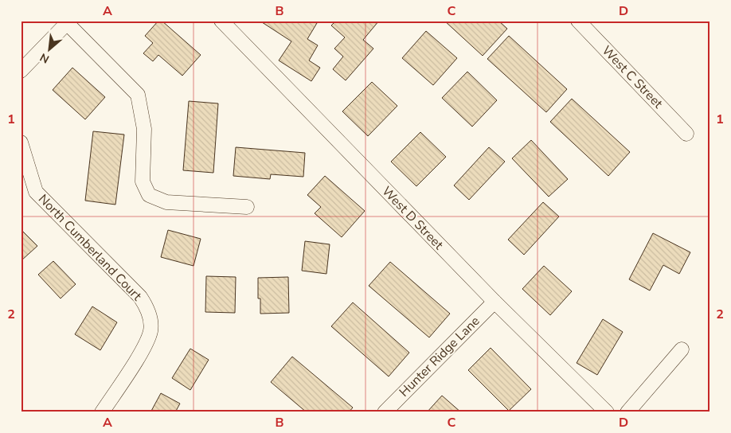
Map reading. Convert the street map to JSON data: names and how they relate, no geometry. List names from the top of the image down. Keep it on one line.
{"streets":{"street":["West C Street","West D Street","North Cumberland Court","Hunter Ridge Lane"]},"crossings":[["West D Street","Hunter Ridge Lane"]],"north":"bottom left","grid":{"columns":["A","B","C","D"],"rows":["1","2"]}}
